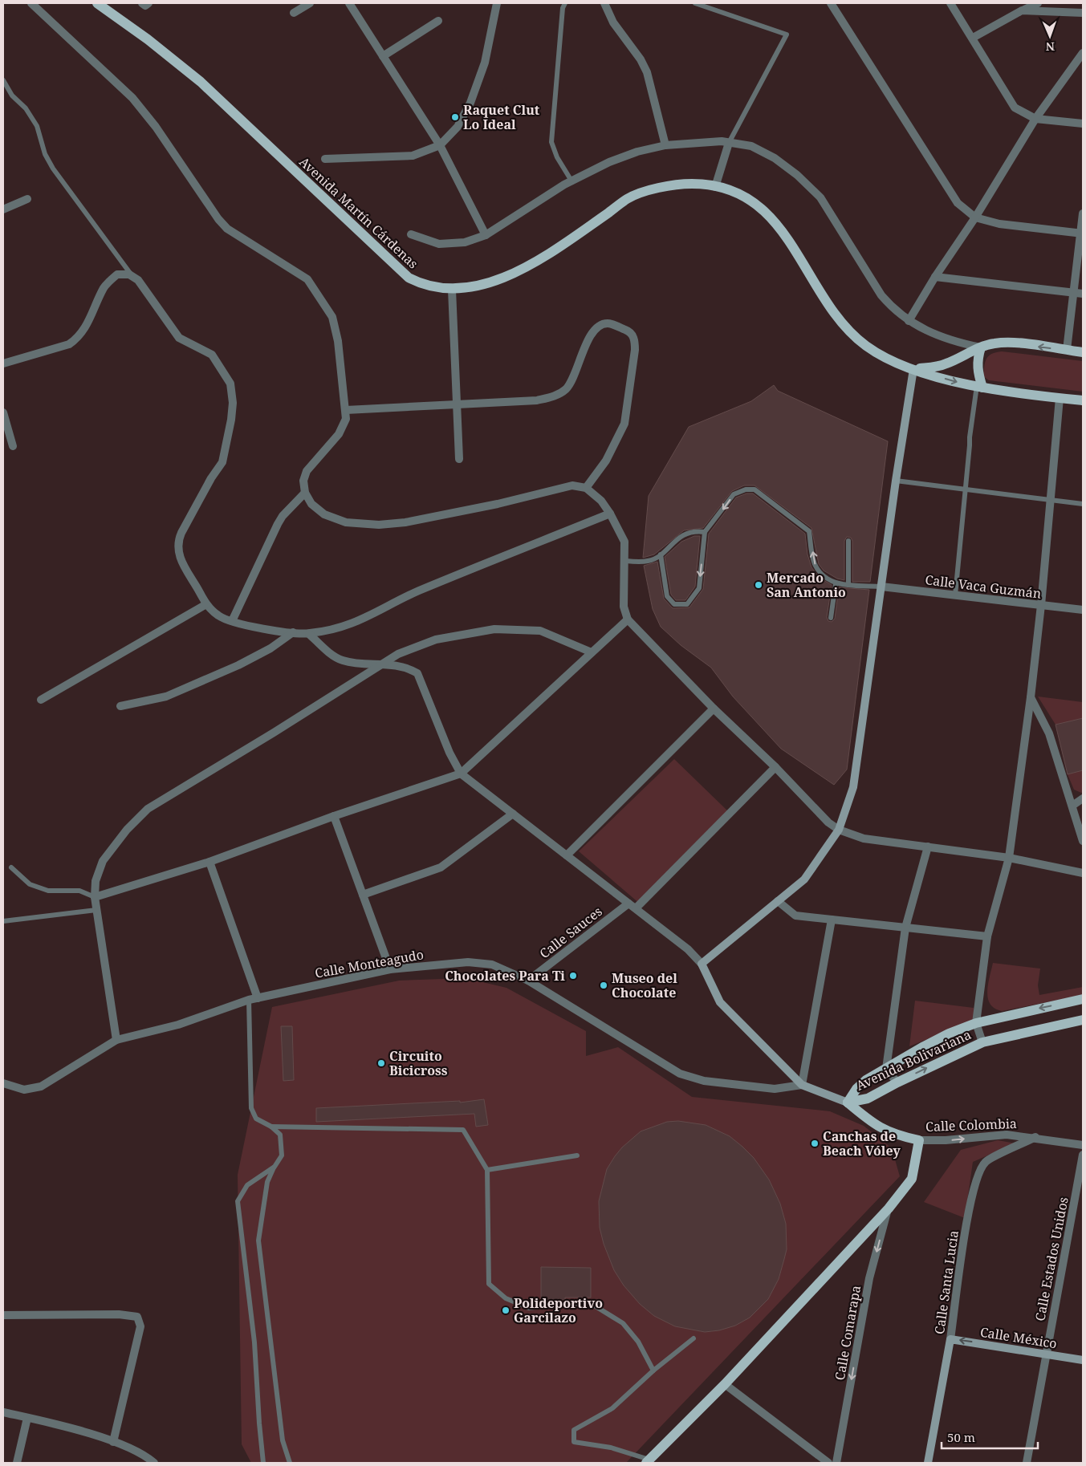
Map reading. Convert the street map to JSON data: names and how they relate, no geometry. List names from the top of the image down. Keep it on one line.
{"streets":{"main road":["Avenida Martín Cárdenas","Avenida Bolivariana","Calle Colombia"],"street":["Calle Vaca Guzmán","Calle Sauces","Calle Monteagudo","Calle Estados Unidos","Calle Santa Lucia","Calle Comarapa","Calle México"]},"crossings":[["Calle Sauces","Calle Monteagudo"],["Calle Monteagudo","Calle Colombia"],["Avenida Bolivariana","Calle Colombia"],["Calle Colombia","Calle Santa Lucia"],["Calle Estados Unidos","Calle México"],["Calle Santa Lucia","Calle México"]],"one_way":["Calle Colombia","Calle Comarapa","Calle México"],"places":["Raquet Clut Lo Ideal","Mercado San Antonio","Chocolates Para Ti","Museo del Chocolate","Circuito Bicicross","Canchas de Beach Vóley","Polideportivo Garcilazo"],"scale_bar":"50 m","north":"bottom"}
